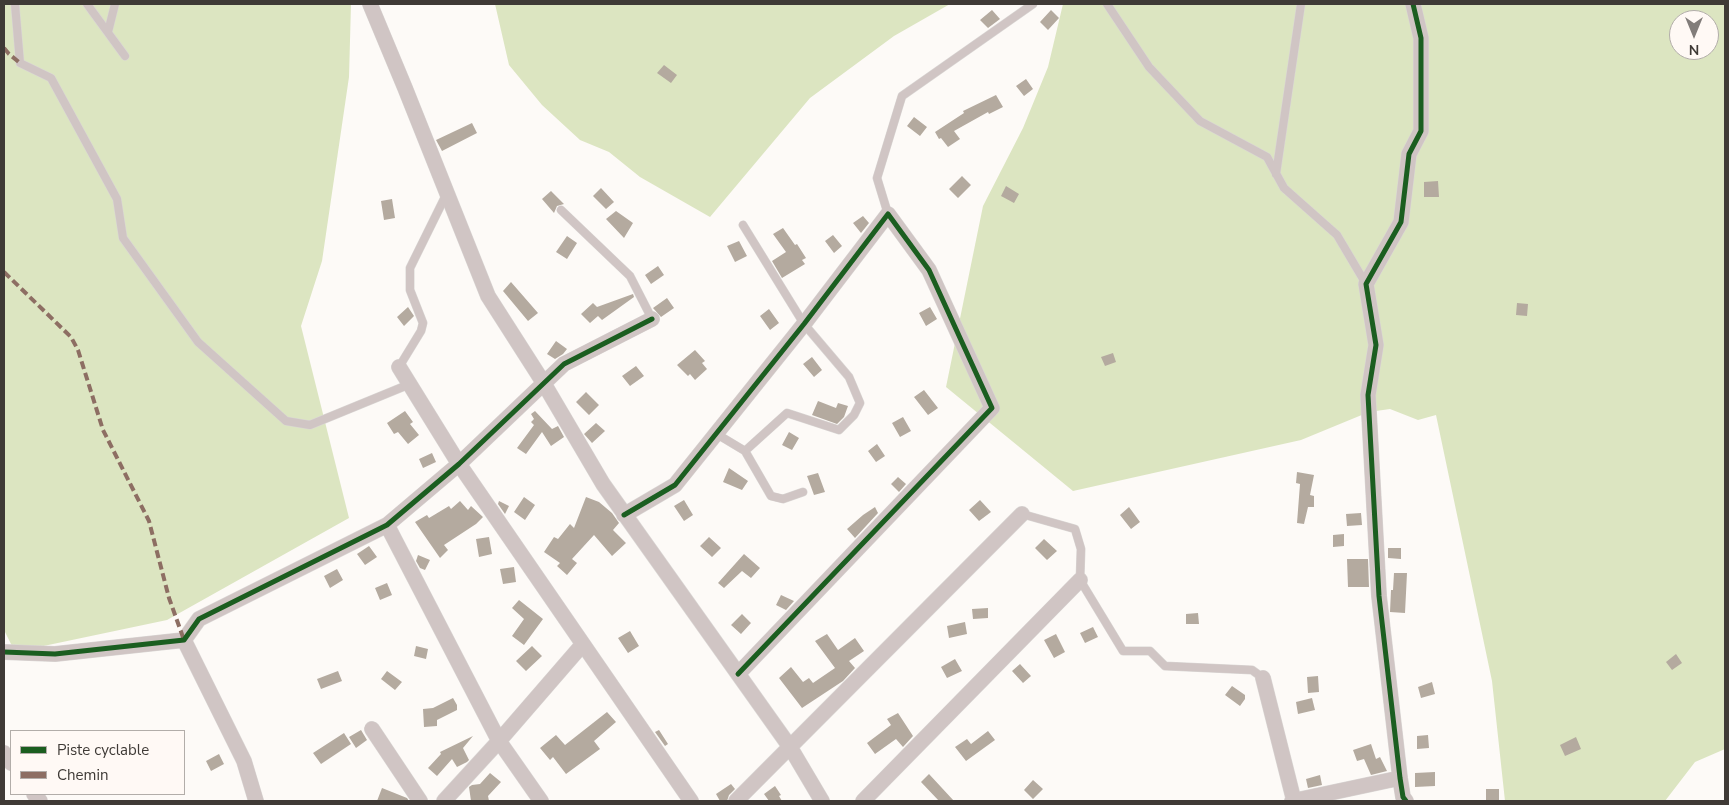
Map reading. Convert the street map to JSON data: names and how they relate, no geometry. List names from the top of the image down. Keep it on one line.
{"legend":["Piste cyclable","Chemin"],"north":"bottom"}
